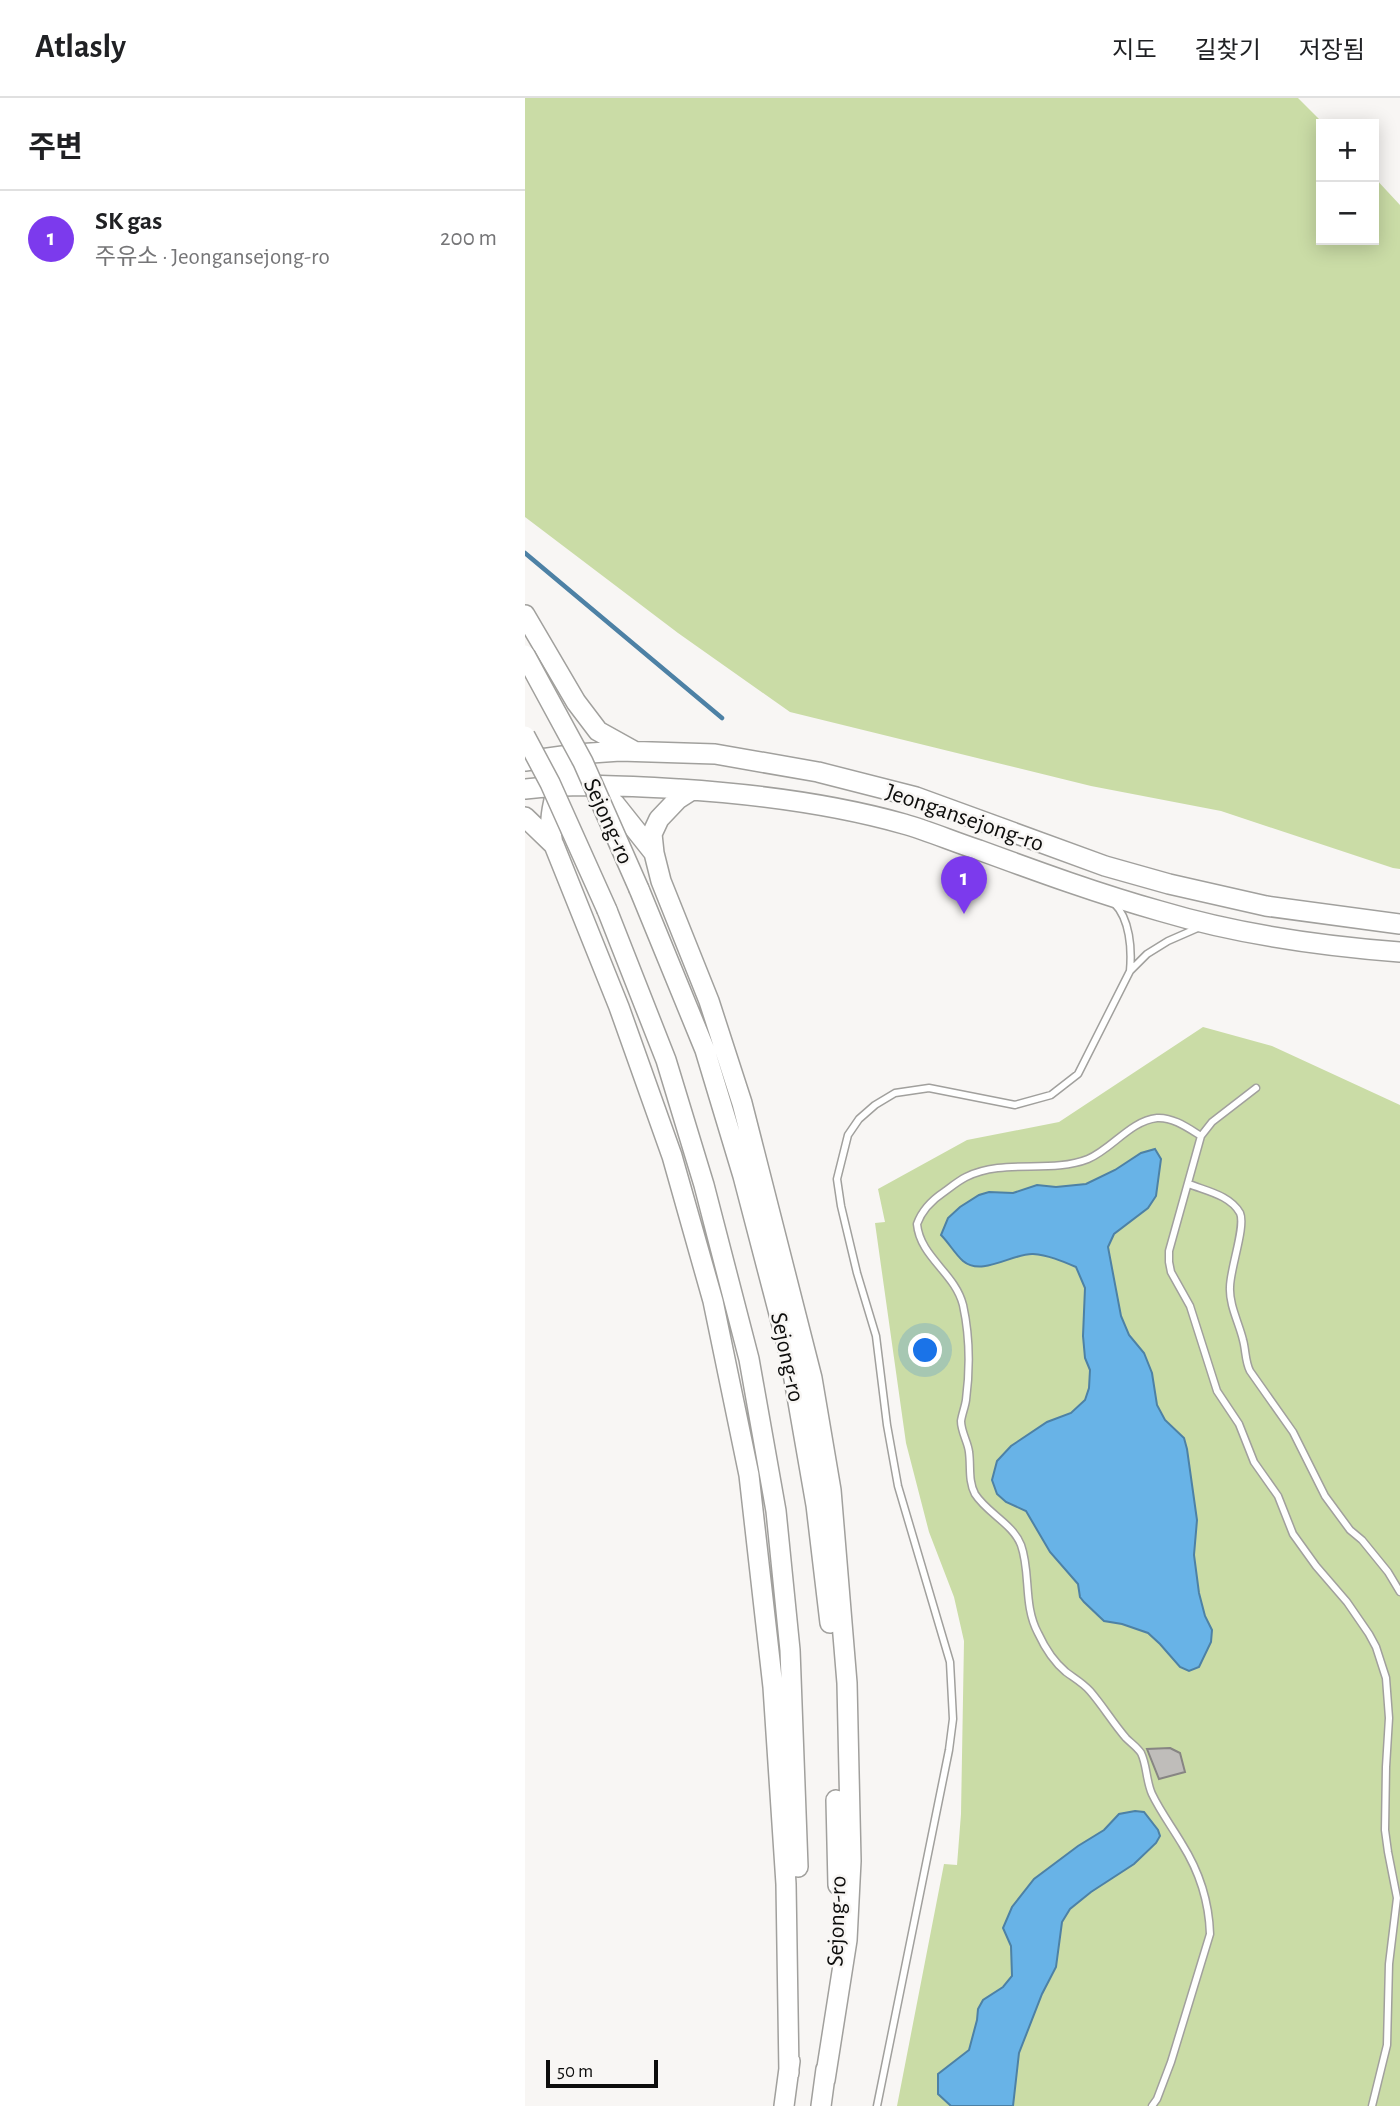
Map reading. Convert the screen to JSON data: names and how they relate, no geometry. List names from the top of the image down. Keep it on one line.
{"streets":{"highway":["Jeongansejong-ro","Sejong-ro"]},"scale_bar":"50 m","page":{"header":"Atlasly","nav":["지도","길찾기","저장됨"],"heading":"주변","map_buttons":["+","−"],"list":[{"mark":"1","name":"SK gas","note":"주유소 · Jeongansejong-ro","value":"200 m"}],"pins":"1","scale":"50 m"}}
